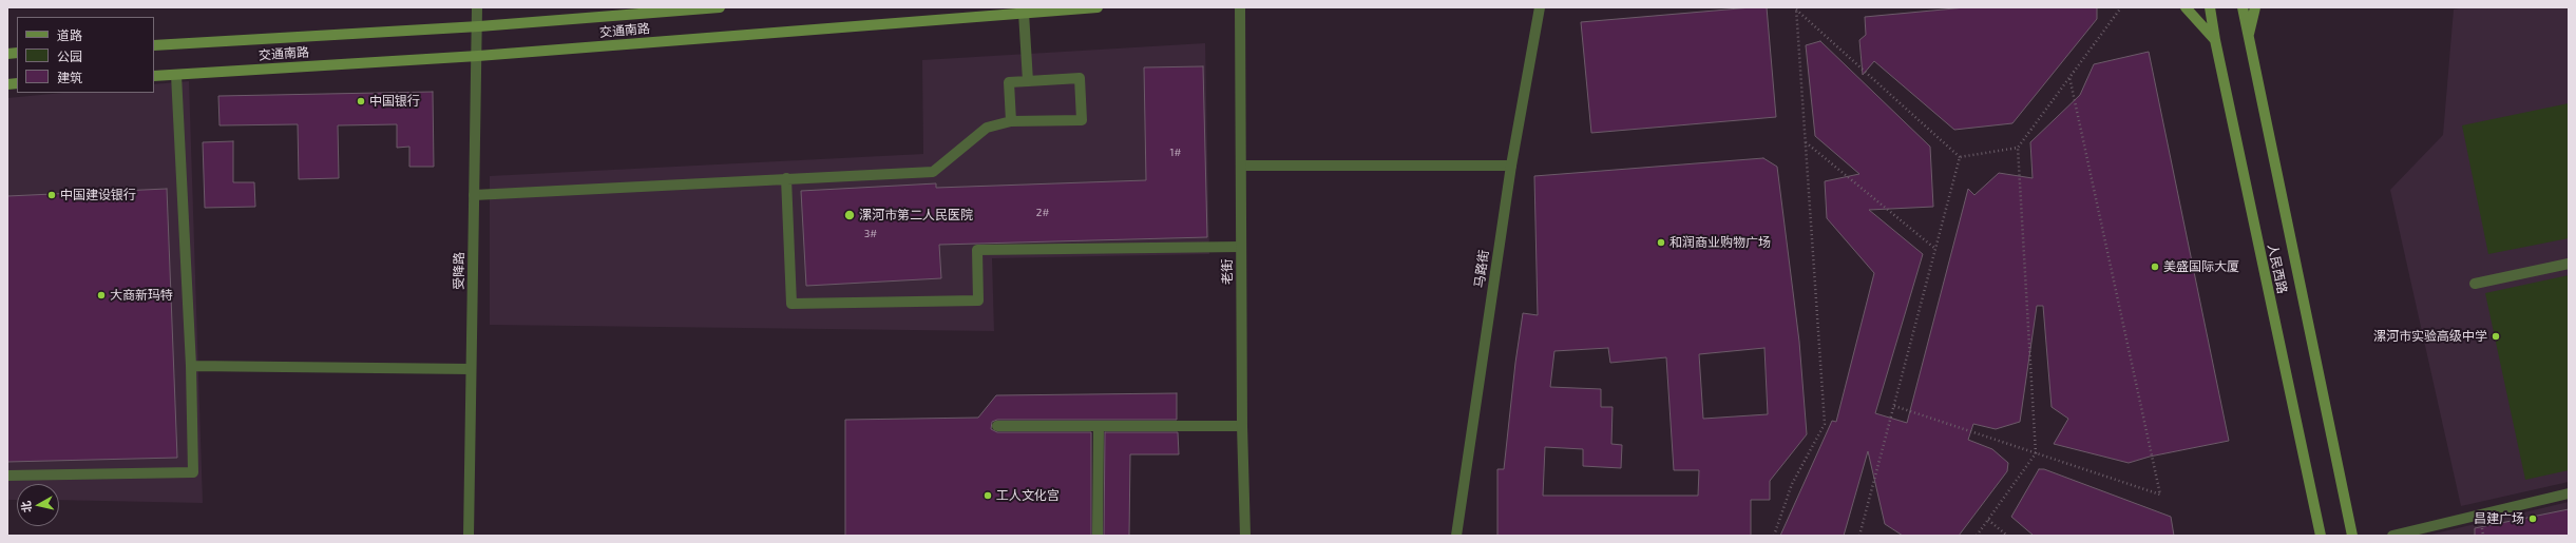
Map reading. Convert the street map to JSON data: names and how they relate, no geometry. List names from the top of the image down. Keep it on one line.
{"streets":{"main road":["交通南路","人民西路"],"street":["马路街","受降路","老街"]},"crossings":[["交通南路","受降路"]],"places":["中国银行","中国建设银行","漯河市第二人民医院","和润商业购物广场","美盛国际大厦","大商新玛特","漯河市实验高级中学","工人文化宫","昌建广场"],"house_numbers":["1#","2#","3#"],"legend":["道路","公园","建筑"],"north":"left"}
